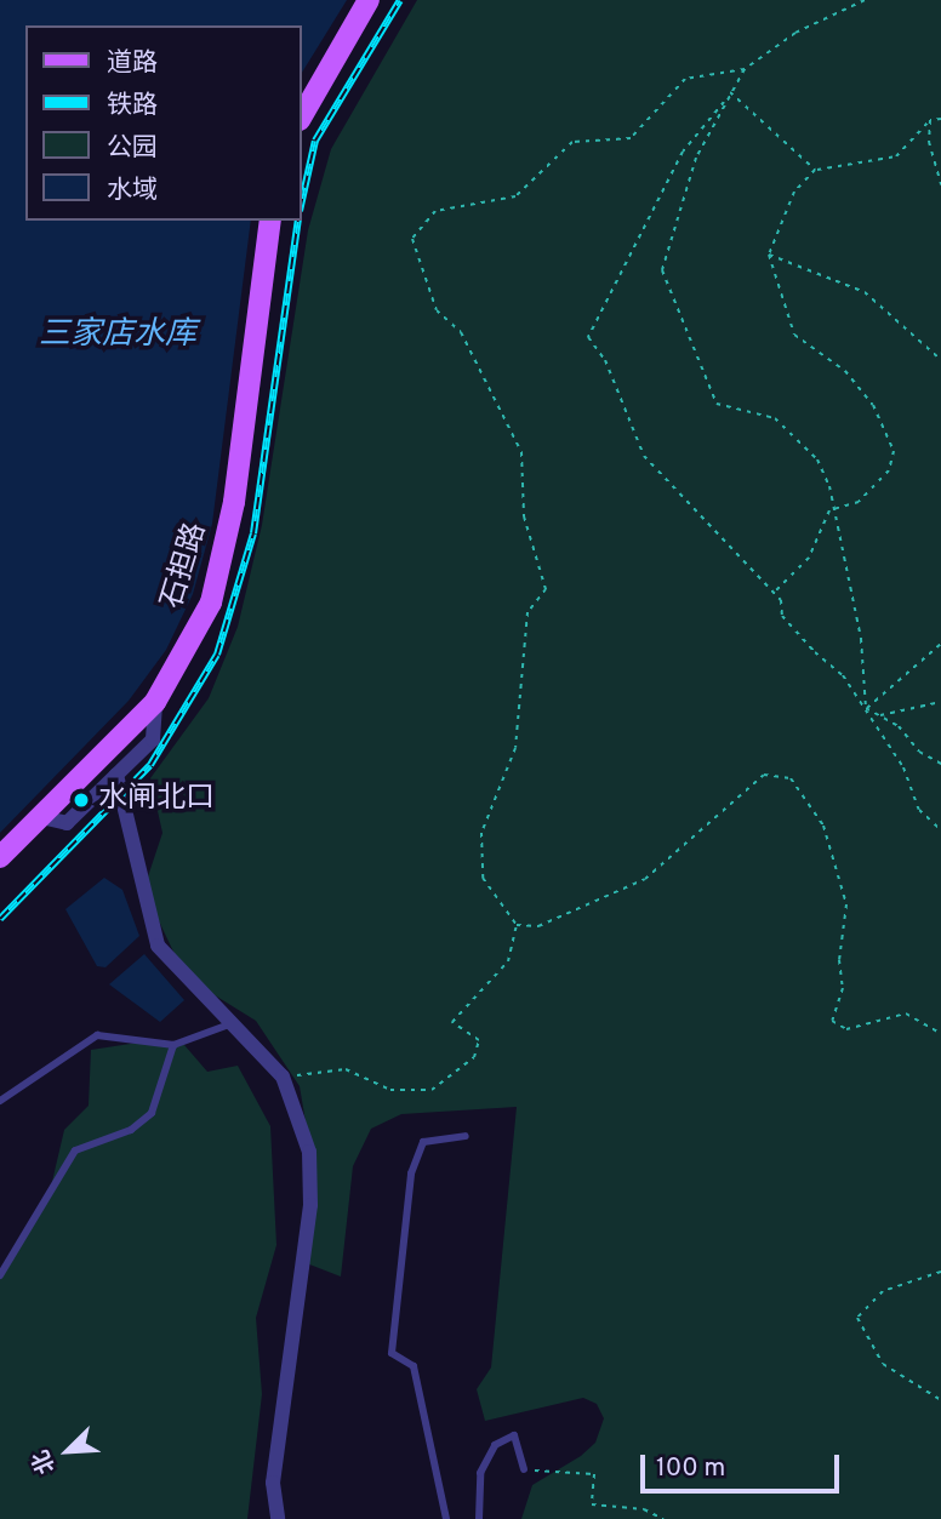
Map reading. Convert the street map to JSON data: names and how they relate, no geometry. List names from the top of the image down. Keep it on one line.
{"streets":{"main road":["石担路"]},"water":["三家店水库"],"places":["水闸北口"],"legend":["道路","铁路","公园","水域"],"scale_bar":"100 m","north":"bottom left"}
